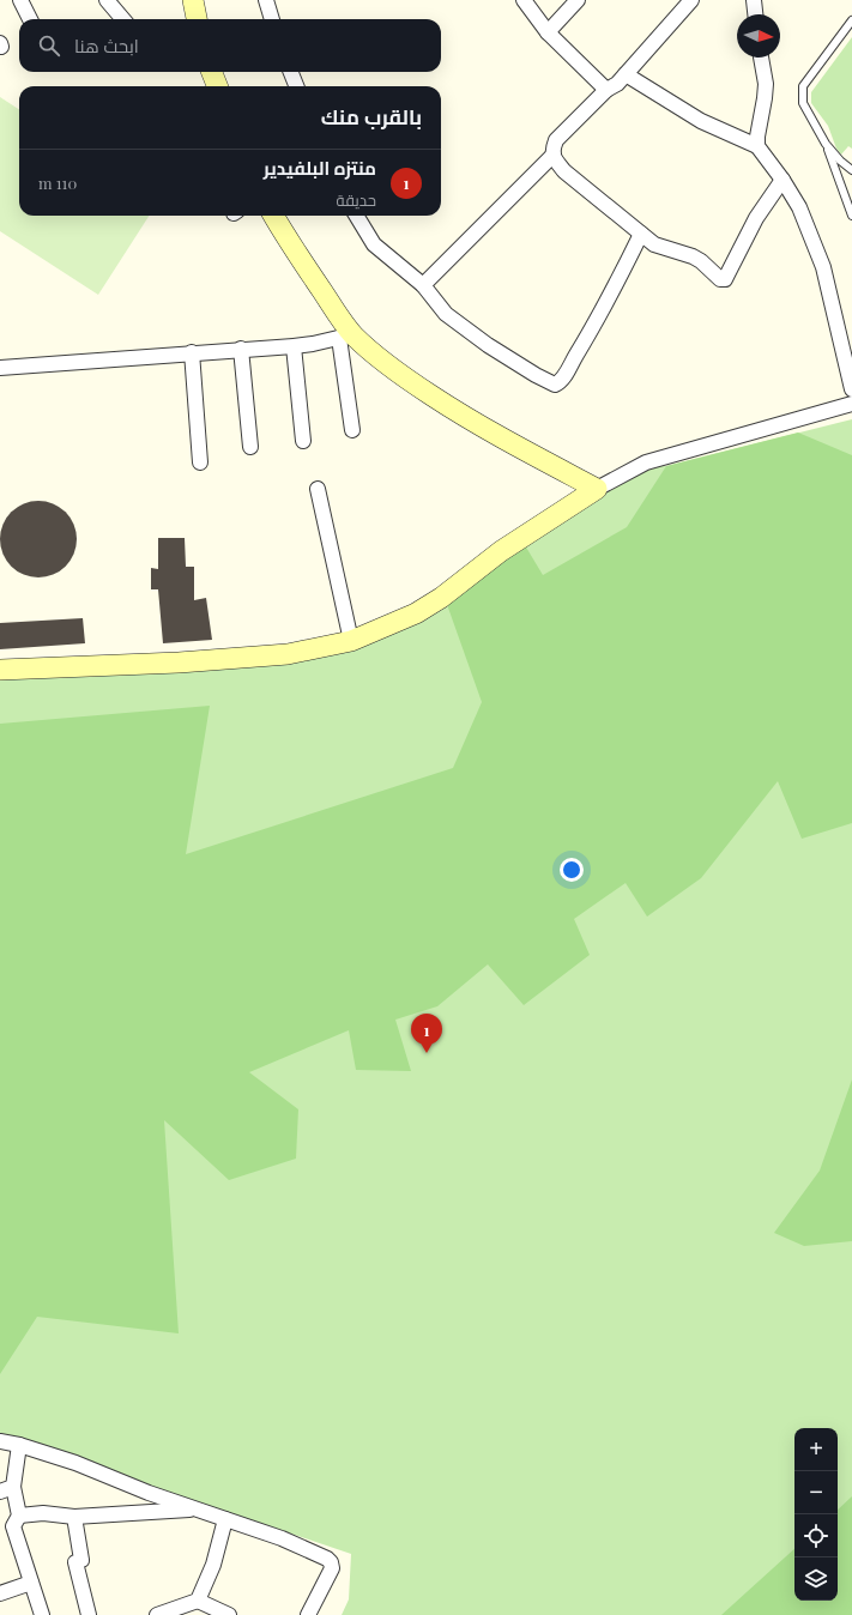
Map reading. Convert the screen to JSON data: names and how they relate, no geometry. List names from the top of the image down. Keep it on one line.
{"north":"right","page":{"search":"ابحث هنا","heading":"بالقرب منك","list":[{"mark":"1","name":"منتزه البلفيدير","note":"حديقة","value":"110 m"}],"pins":"1","map_buttons":["+","−"]}}
